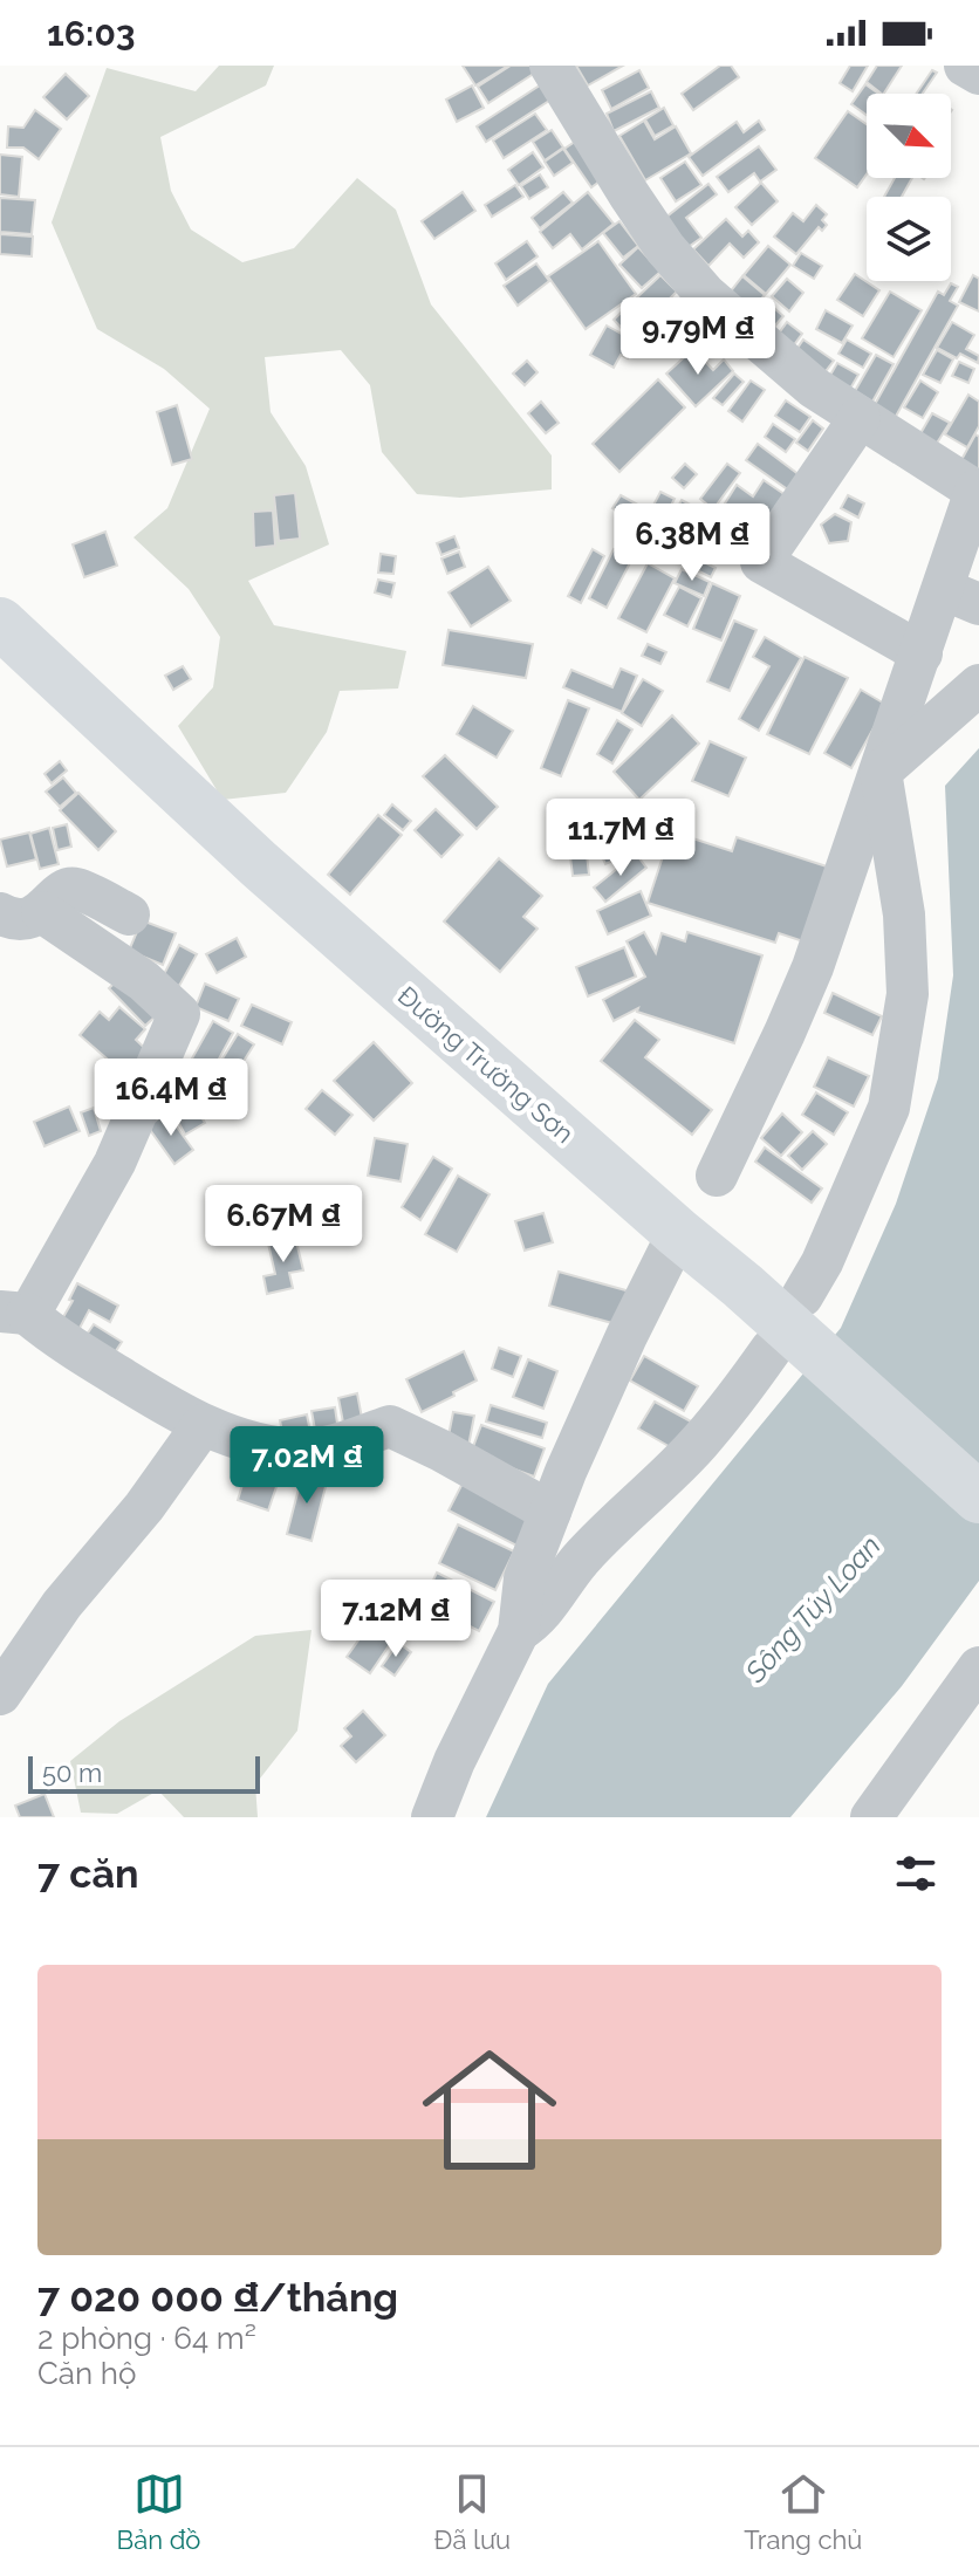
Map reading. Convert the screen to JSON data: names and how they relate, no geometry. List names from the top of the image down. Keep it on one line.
{"streets":{"highway":["Đường Trường Sơn"]},"water":["Sông Túy Loan"],"scale_bar":"50 m","north":"bottom right","page":{"status":"16:03","price":["9.79M ₫","6.38M ₫","11.7M ₫","16.4M ₫","6.67M ₫","7.02M ₫","7.12M ₫"],"scale":"50 m","heading":"7 căn","list":[{"name":"7 020 000 ₫/tháng","note":"2 phòng · 64 m² · Căn hộ"}],"tabs":["Bản đồ","Đã lưu","Trang chủ"]}}
